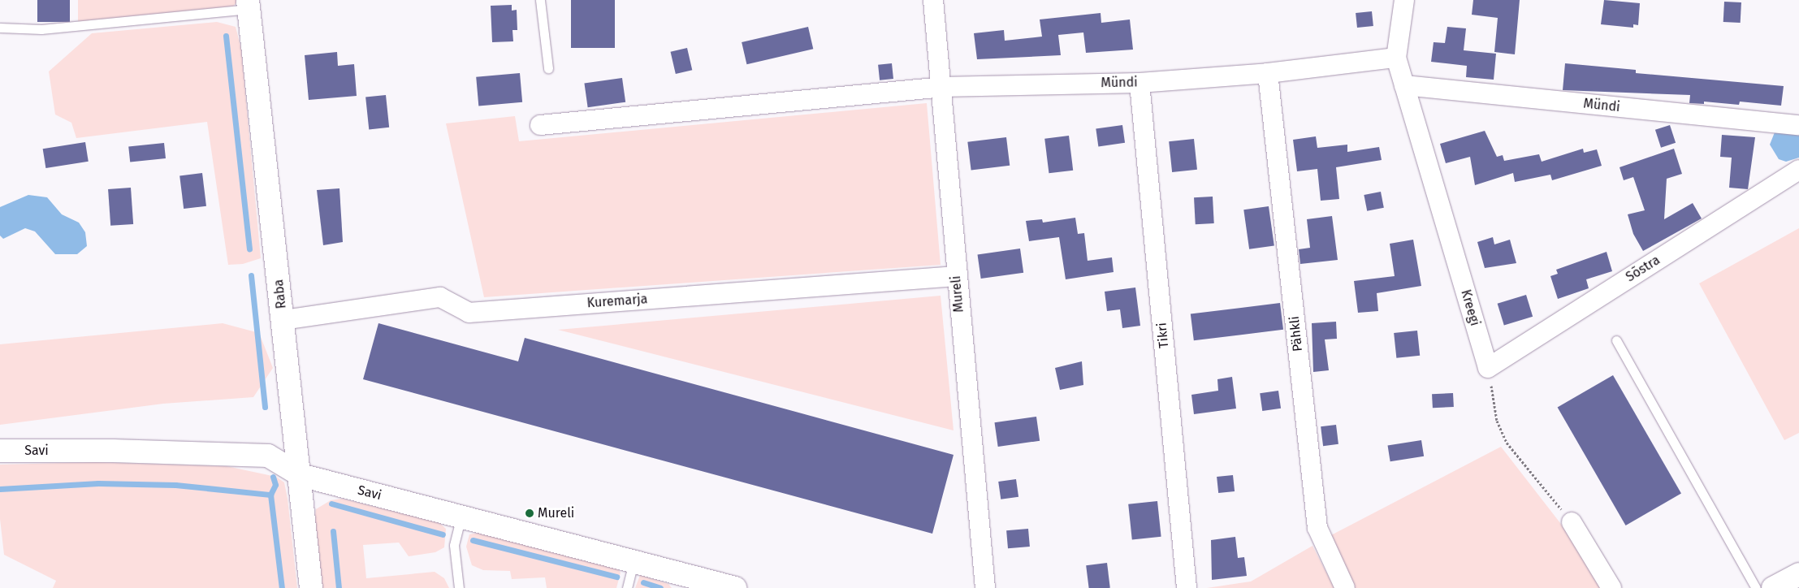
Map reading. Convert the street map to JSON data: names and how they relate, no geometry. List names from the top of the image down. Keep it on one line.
{"streets":{"street":["Mündi","Sõstra","Raba","Mureli","Kuremarja","Kreegi","Pähkli","Tikri","Savi"]},"crossings":[["Mündi","Mureli"],["Mündi","Kreegi"],["Mündi","Pähkli"],["Mündi","Tikri"],["Sõstra","Kreegi"],["Raba","Kuremarja"],["Raba","Savi"],["Mureli","Kuremarja"]],"places":["Mureli"]}
